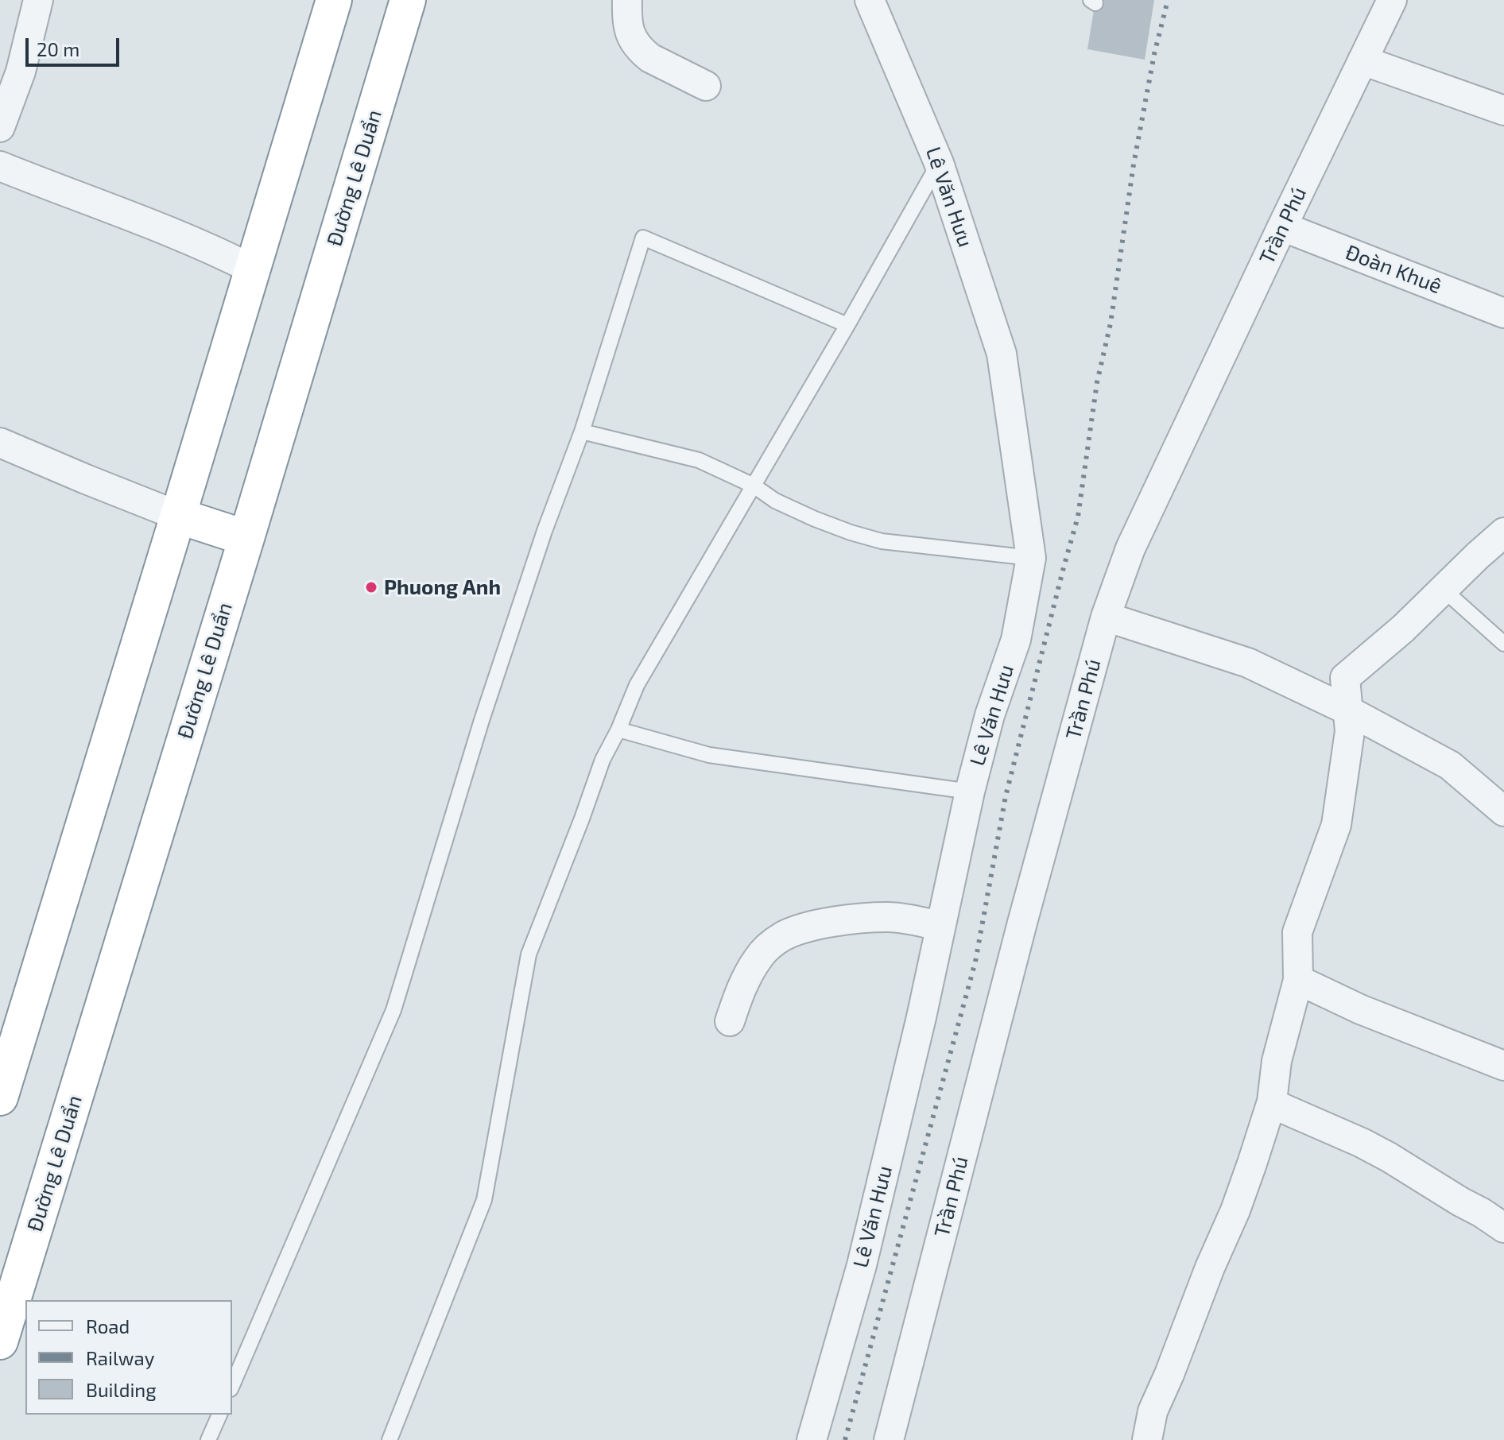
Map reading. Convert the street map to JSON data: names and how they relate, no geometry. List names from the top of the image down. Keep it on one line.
{"streets":{"highway":["Đường Lê Duẩn"],"street":["Lê Văn Hưu","Trần Phú","Đoàn Khuê"]},"crossings":[["Trần Phú","Đoàn Khuê"]],"places":["Phuong Anh"],"legend":["Road","Railway","Building"],"scale_bar":"20 m"}
